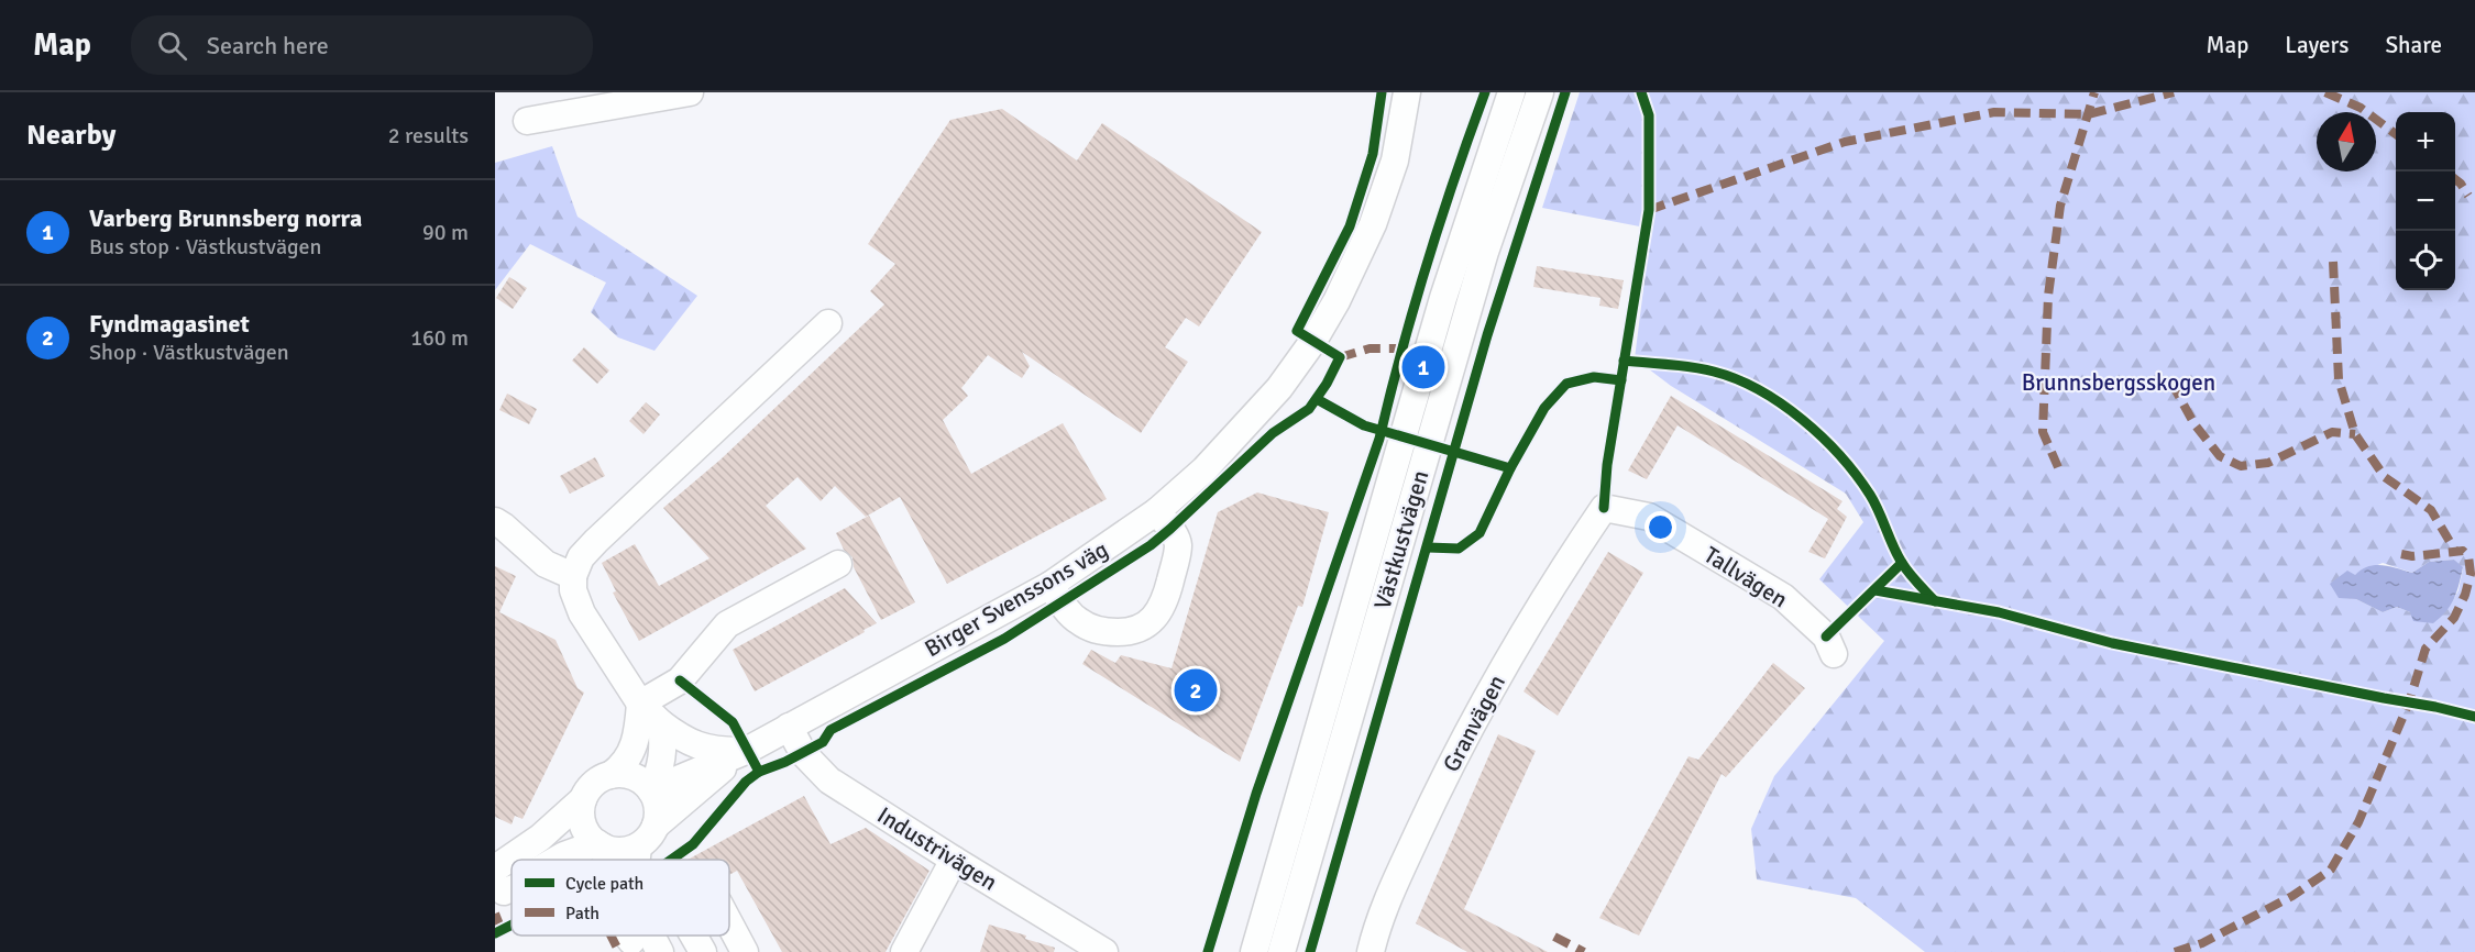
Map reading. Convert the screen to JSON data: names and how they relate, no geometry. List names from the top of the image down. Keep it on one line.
{"streets":{"street":["Västkustvägen","Tallvägen","Birger Svenssons väg","Granvägen","Industrivägen"]},"crossings":[["Tallvägen","Granvägen"],["Birger Svenssons väg","Industrivägen"]],"parks":["Brunnsbergsskogen"],"legend":["Cycle path","Path"],"north":"top","page":{"header":"Map","search":"Search here","nav":["Map","Layers","Share"],"heading":["Nearby","2 results"],"map_buttons":["+","−"],"list":[{"mark":"1","name":"Varberg Brunnsberg norra","note":"Bus stop · Västkustvägen","value":"90 m"},{"mark":"2","name":"Fyndmagasinet","note":"Shop · Västkustvägen","value":"160 m"}],"pins":["1","2"]}}
